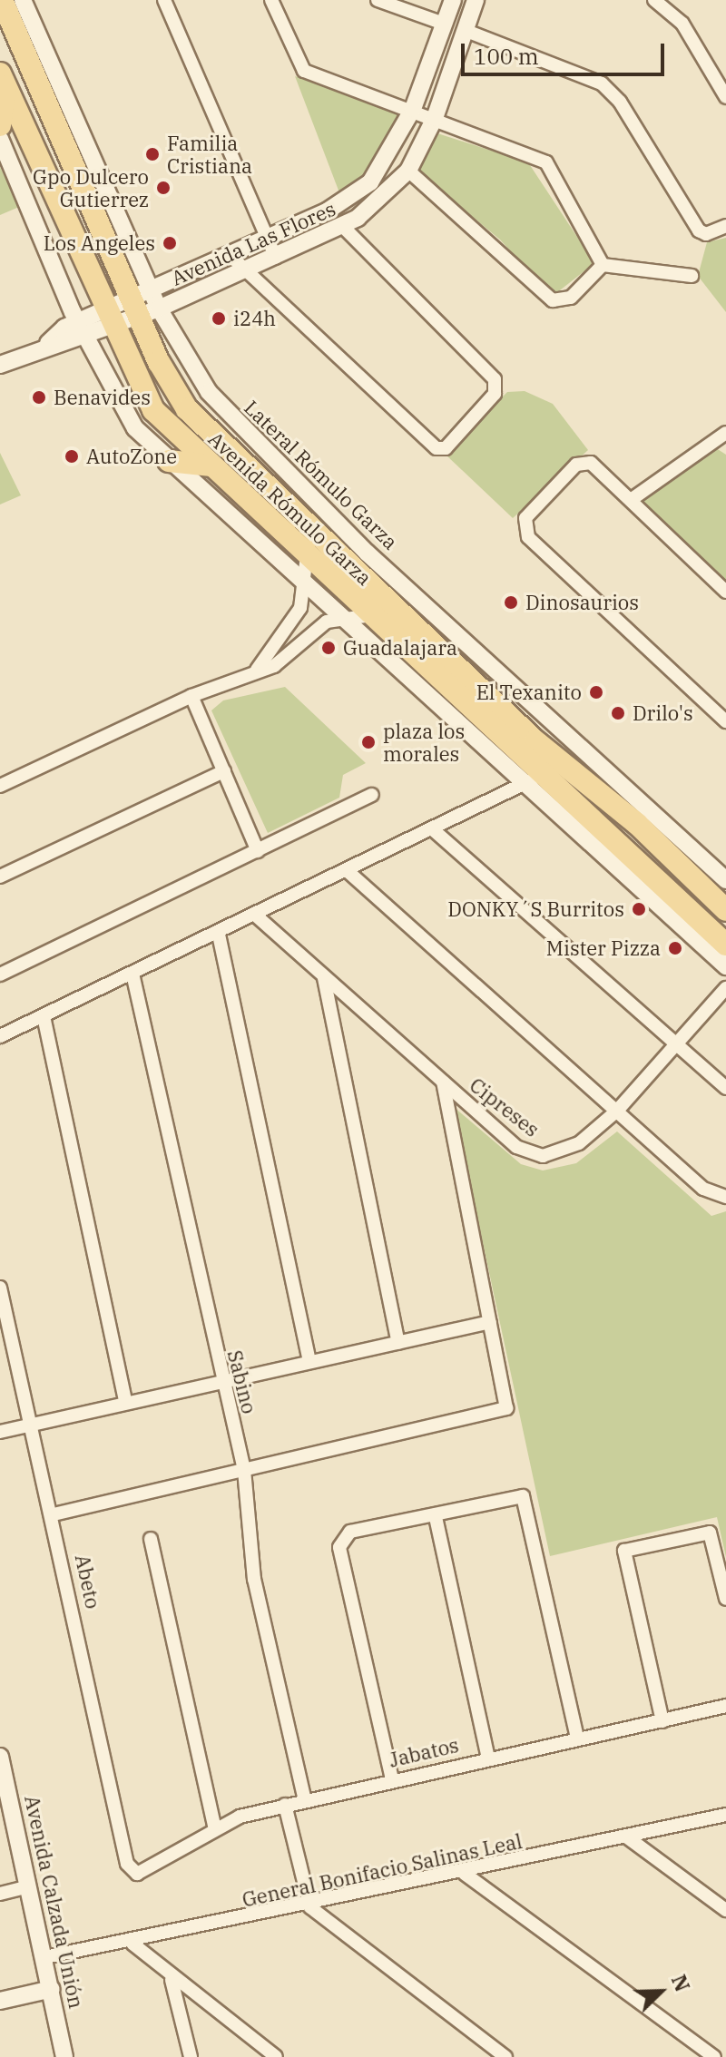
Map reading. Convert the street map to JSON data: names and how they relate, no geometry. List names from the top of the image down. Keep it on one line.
{"streets":{"main road":["Avenida Rómulo Garza"],"street":["Avenida Las Flores","Lateral Rómulo Garza","Cipreses","Sabino","Abeto","Jabatos","General Bonifacio Salinas Leal","Avenida Calzada Unión"]},"crossings":[["Avenida Las Flores","Lateral Rómulo Garza"],["Avenida Las Flores","Avenida Rómulo Garza"],["Lateral Rómulo Garza","Avenida Rómulo Garza"],["Sabino","Jabatos"],["Abeto","Jabatos"],["General Bonifacio Salinas Leal","Avenida Calzada Unión"]],"places":["Familia Cristiana","Gpo Dulcero Gutierrez","Los Angeles","i24h","Benavides","AutoZone","Dinosaurios","Guadalajara","El Texanito","Drilo's","plaza los morales","DONKY´S Burritos","Mister Pizza"],"scale_bar":"100 m","north":"top right"}
